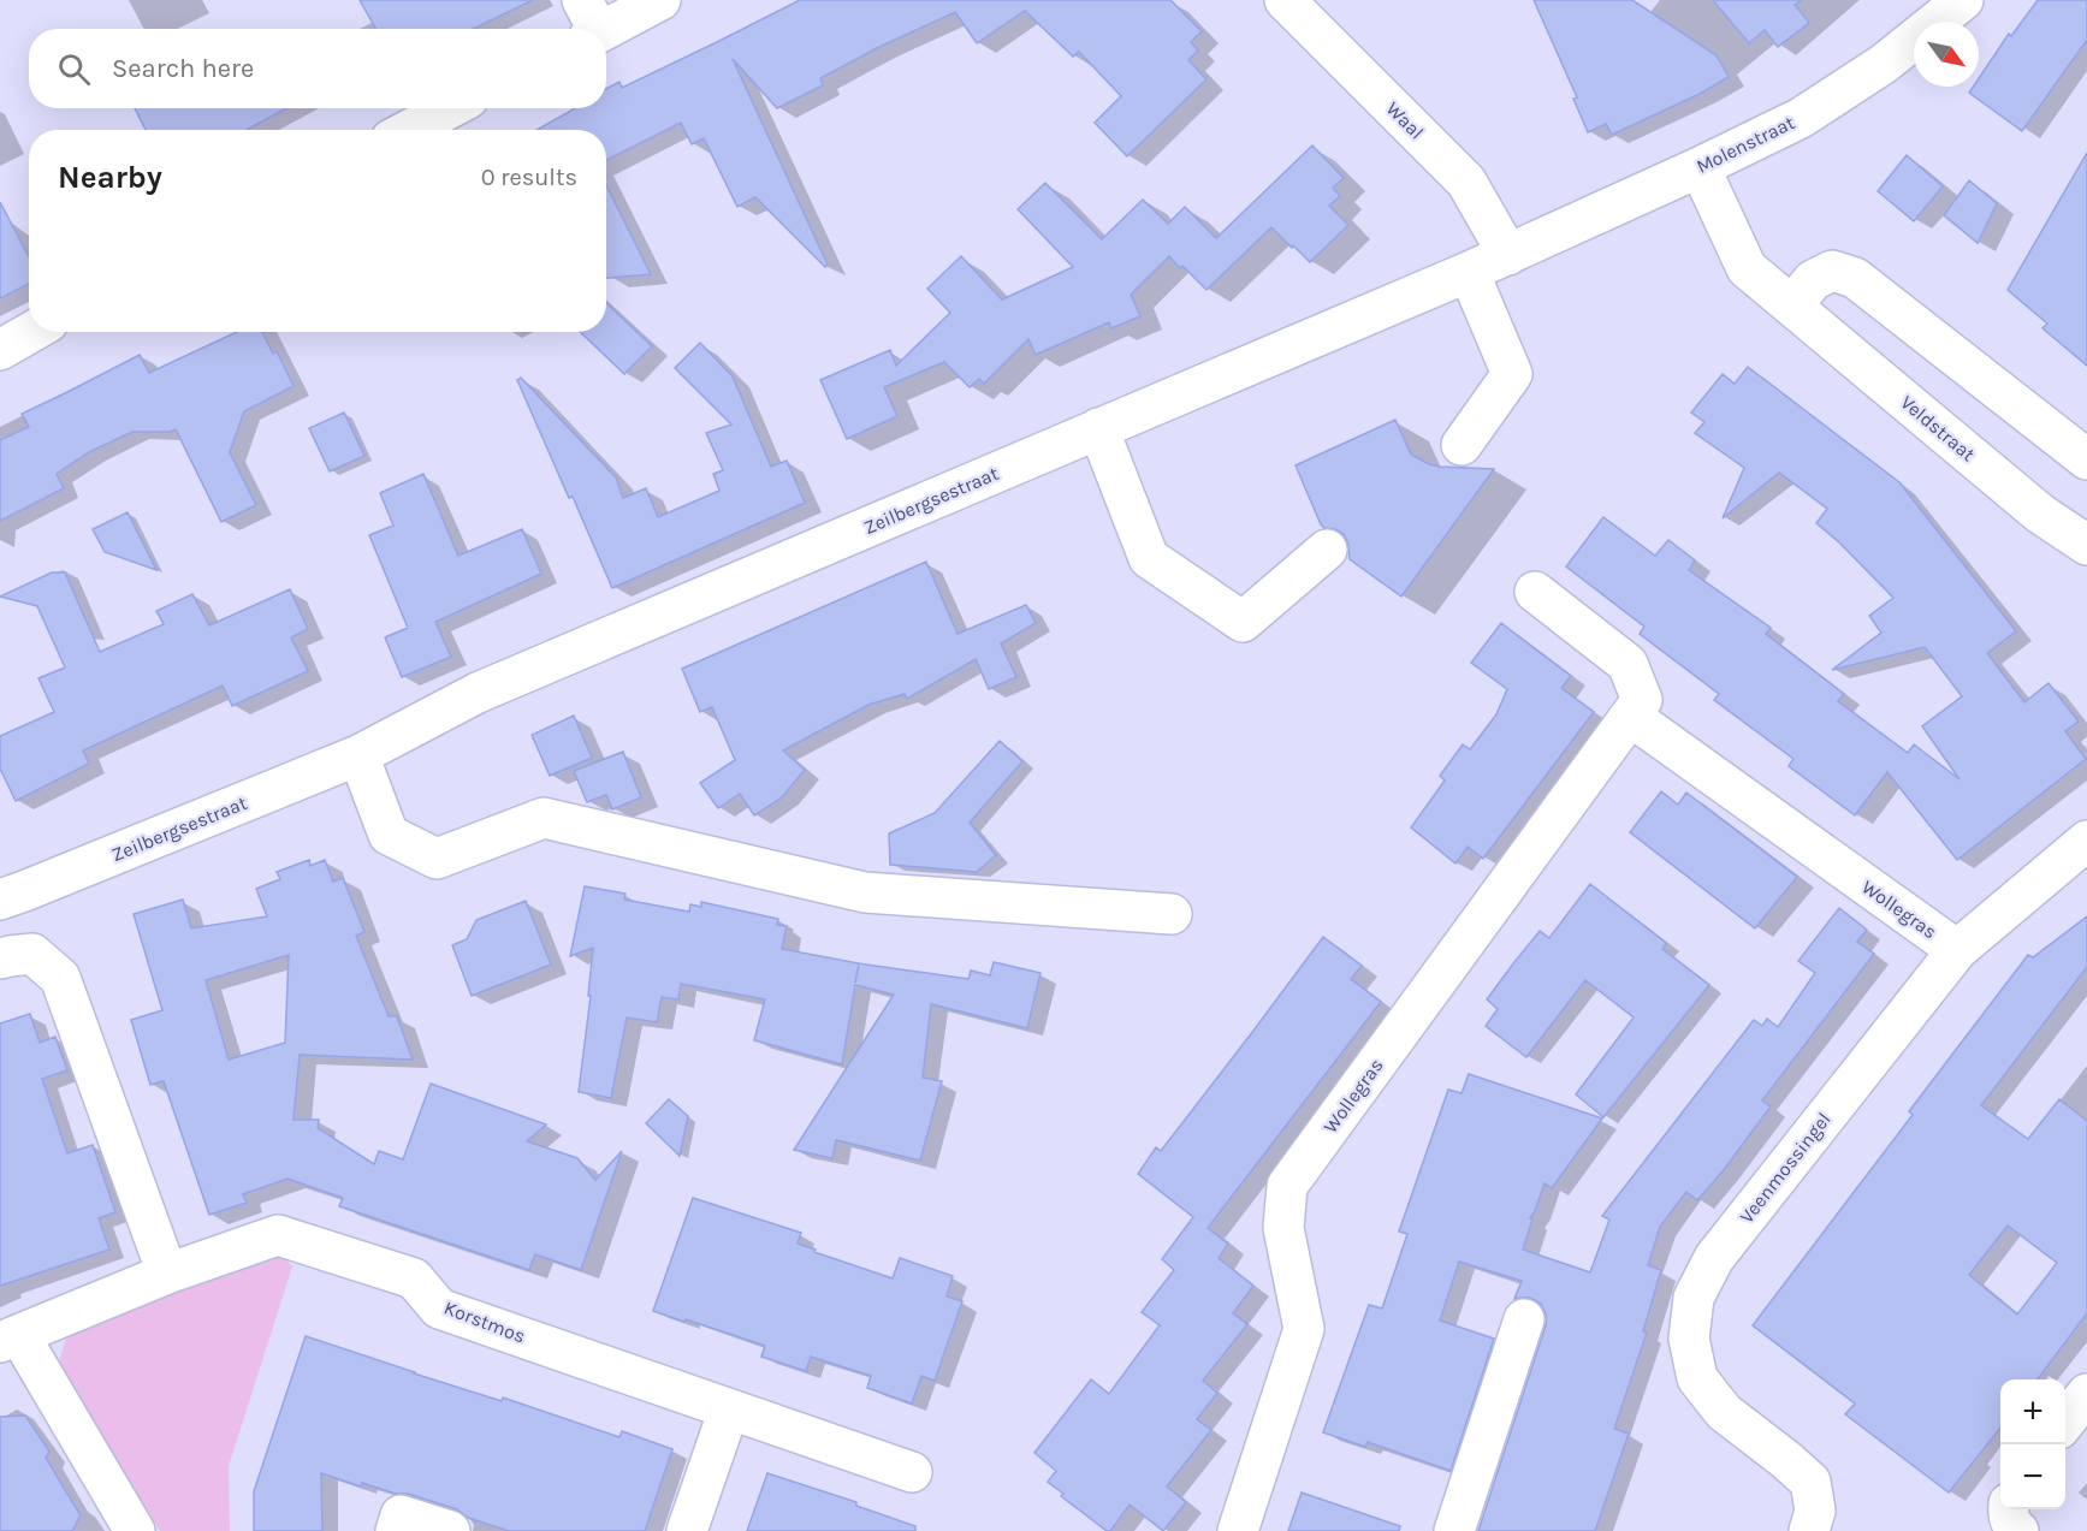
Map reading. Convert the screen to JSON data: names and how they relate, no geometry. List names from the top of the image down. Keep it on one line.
{"streets":{"street":["Waal","Molenstraat","Veldstraat","Zeilbergsestraat","Wollegras","Veenmossingel","Korstmos"]},"crossings":[["Waal","Molenstraat"],["Waal","Zeilbergsestraat"],["Molenstraat","Veldstraat"],["Molenstraat","Zeilbergsestraat"],["Wollegras","Veenmossingel"]],"north":"bottom right","page":{"search":"Search here","heading":["Nearby","0 results"],"map_buttons":["+","−"]}}
